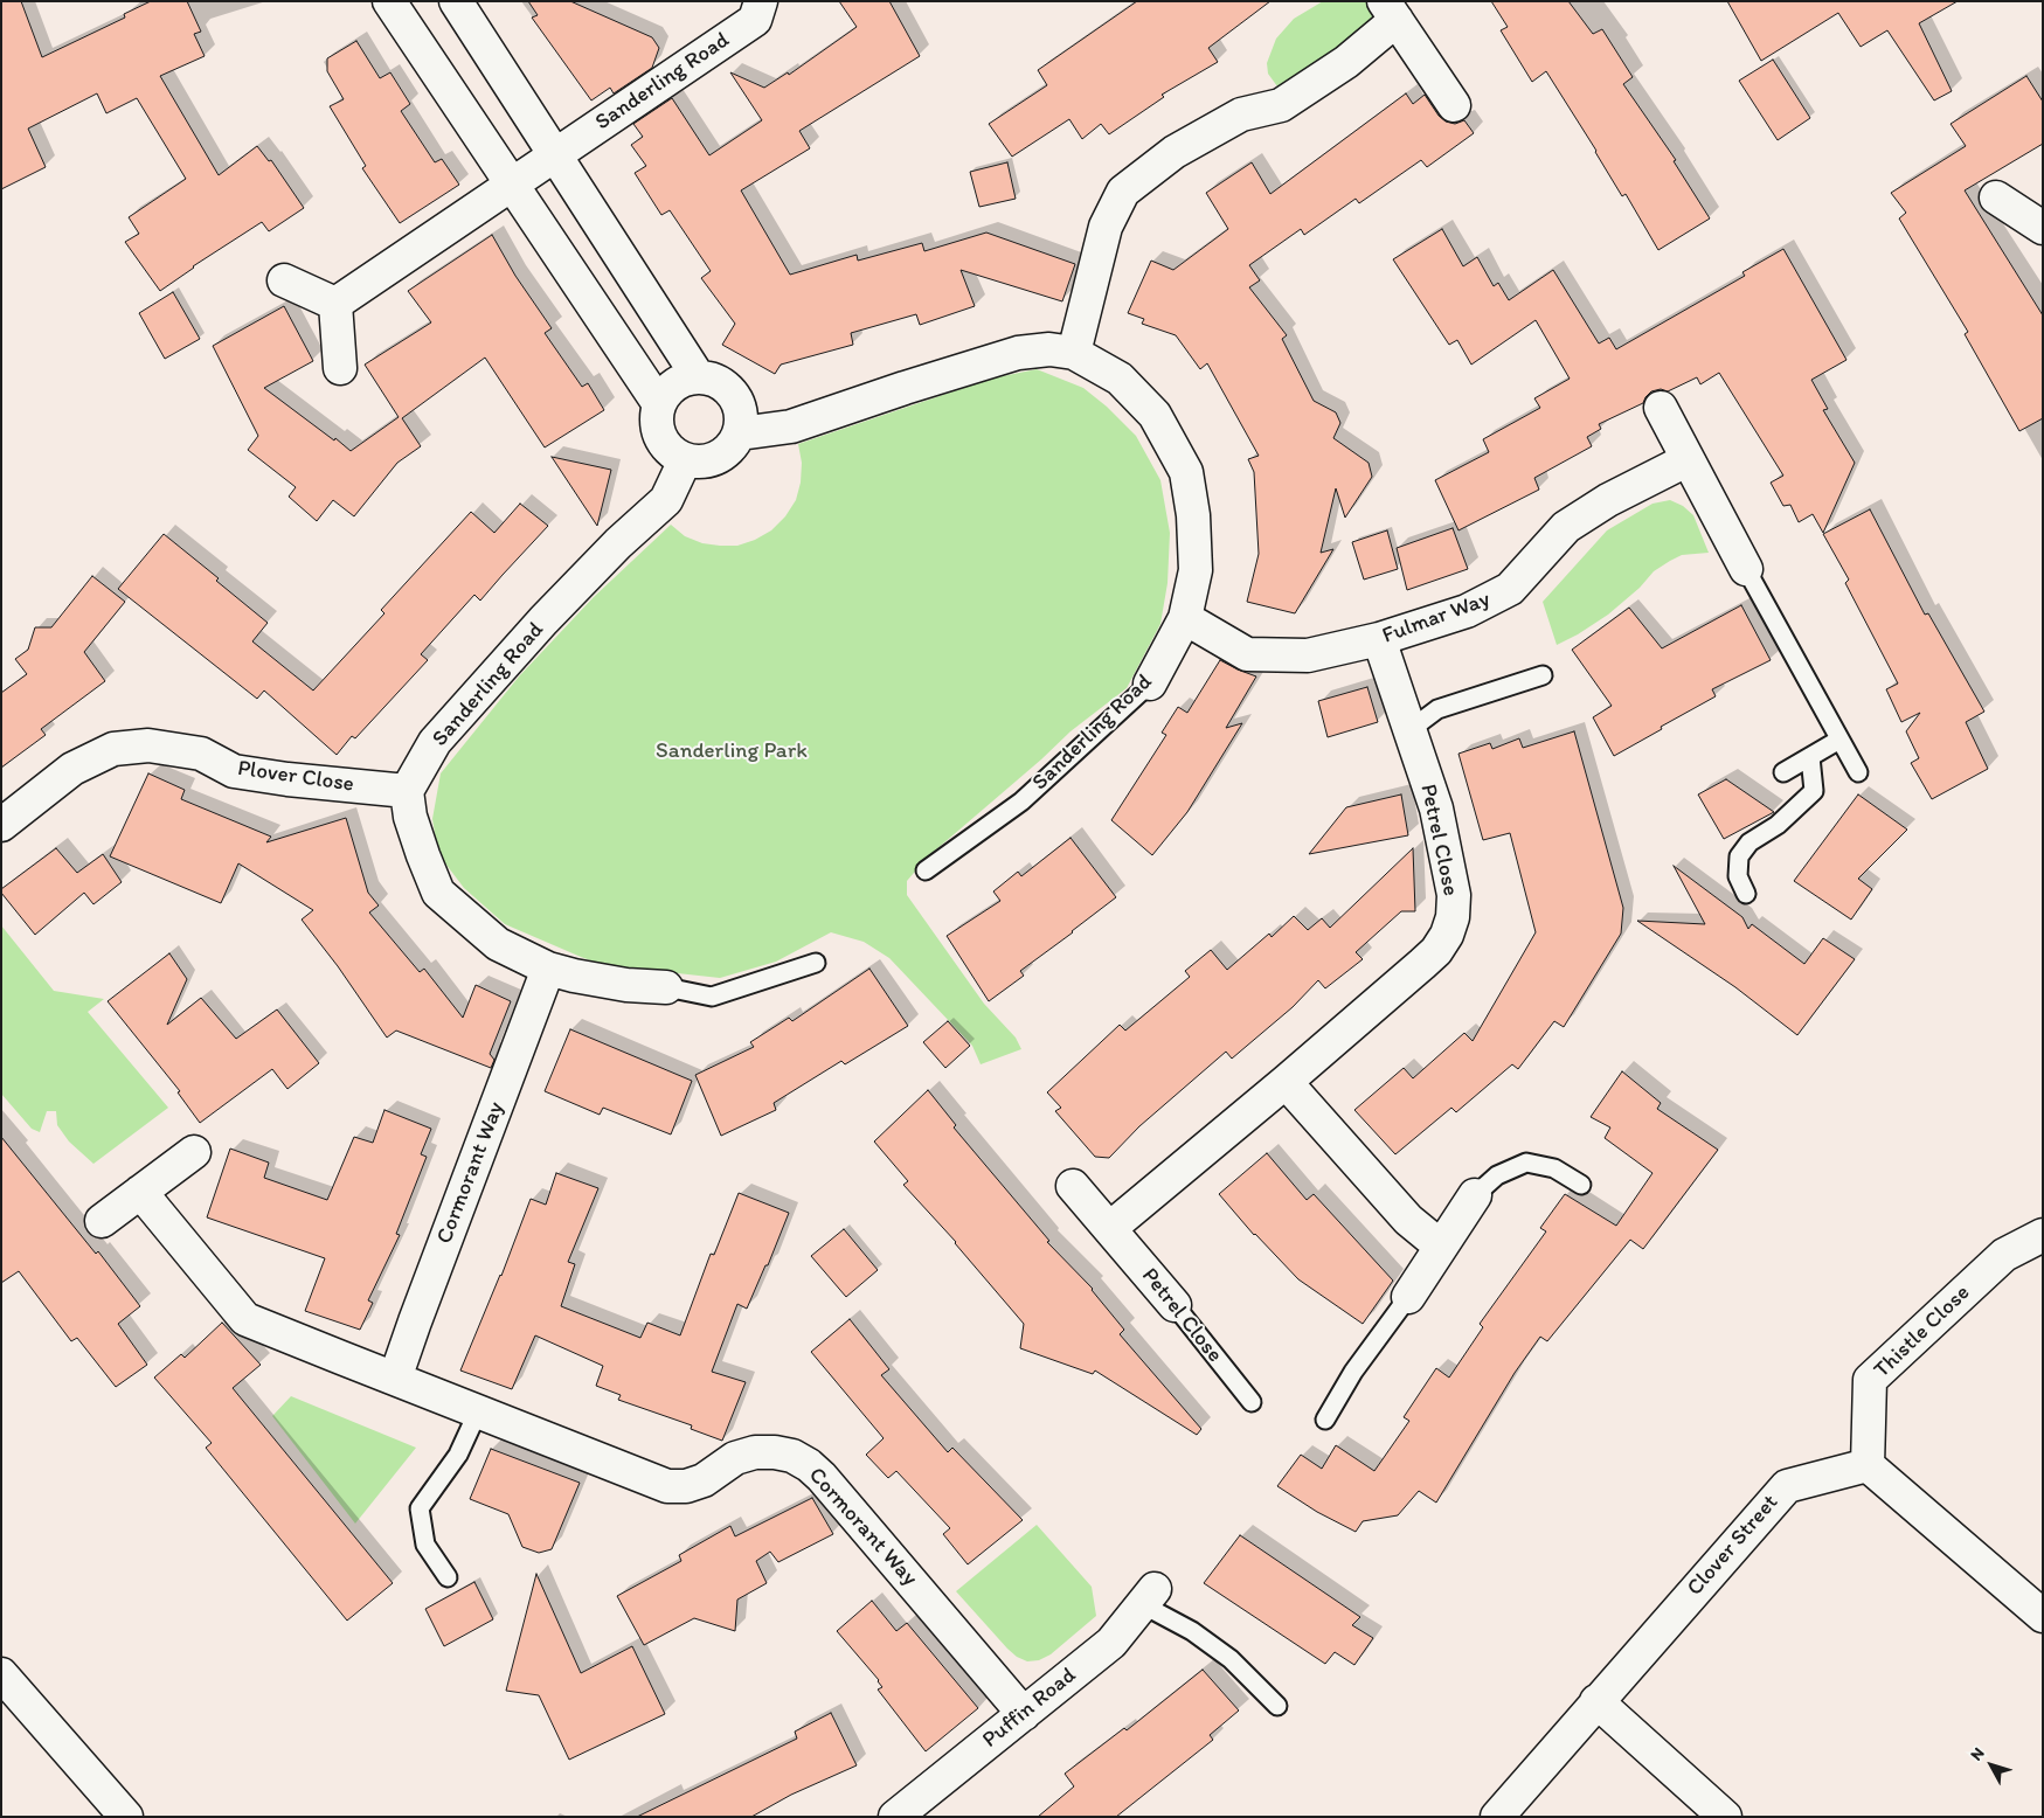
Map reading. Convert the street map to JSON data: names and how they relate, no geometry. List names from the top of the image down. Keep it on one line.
{"streets":{"street":["Sanderling Road","Fulmar Way","Plover Close","Petrel Close","Cormorant Way","Thistle Close","Clover Street","Puffin Road"]},"crossings":[["Sanderling Road","Fulmar Way"],["Sanderling Road","Plover Close"],["Fulmar Way","Petrel Close"],["Cormorant Way","Puffin Road"],["Thistle Close","Clover Street"]],"parks":["Sanderling Park"],"north":"top left"}
